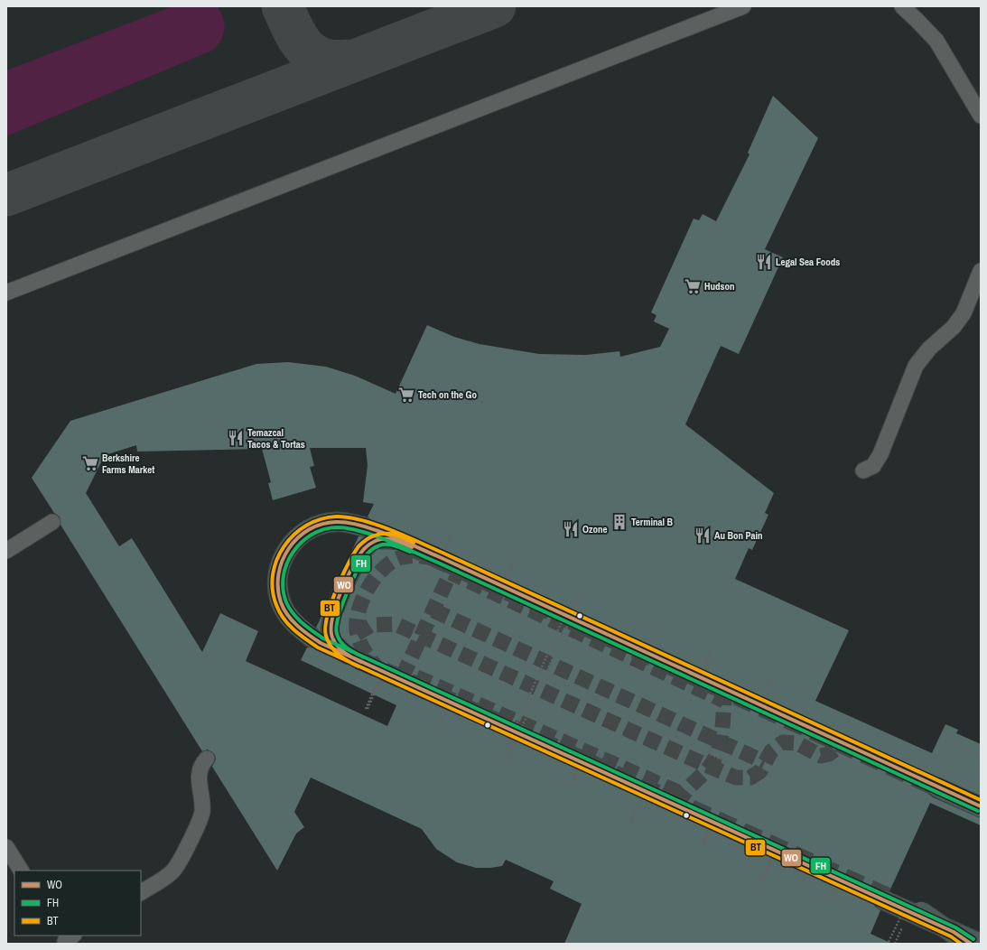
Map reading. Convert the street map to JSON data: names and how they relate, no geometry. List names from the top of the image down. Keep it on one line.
{"places":{"restaurant":["Legal Sea Foods","Temazcal Tacos & Tortas","Ozone","Au Bon Pain"],"supermarket":["Hudson","Tech on the Go","Berkshire Farms Market"],"building":["Terminal B"]},"lines":["transit line BT","transit line WO","transit line FH"],"legend":["WO","FH","BT"]}
